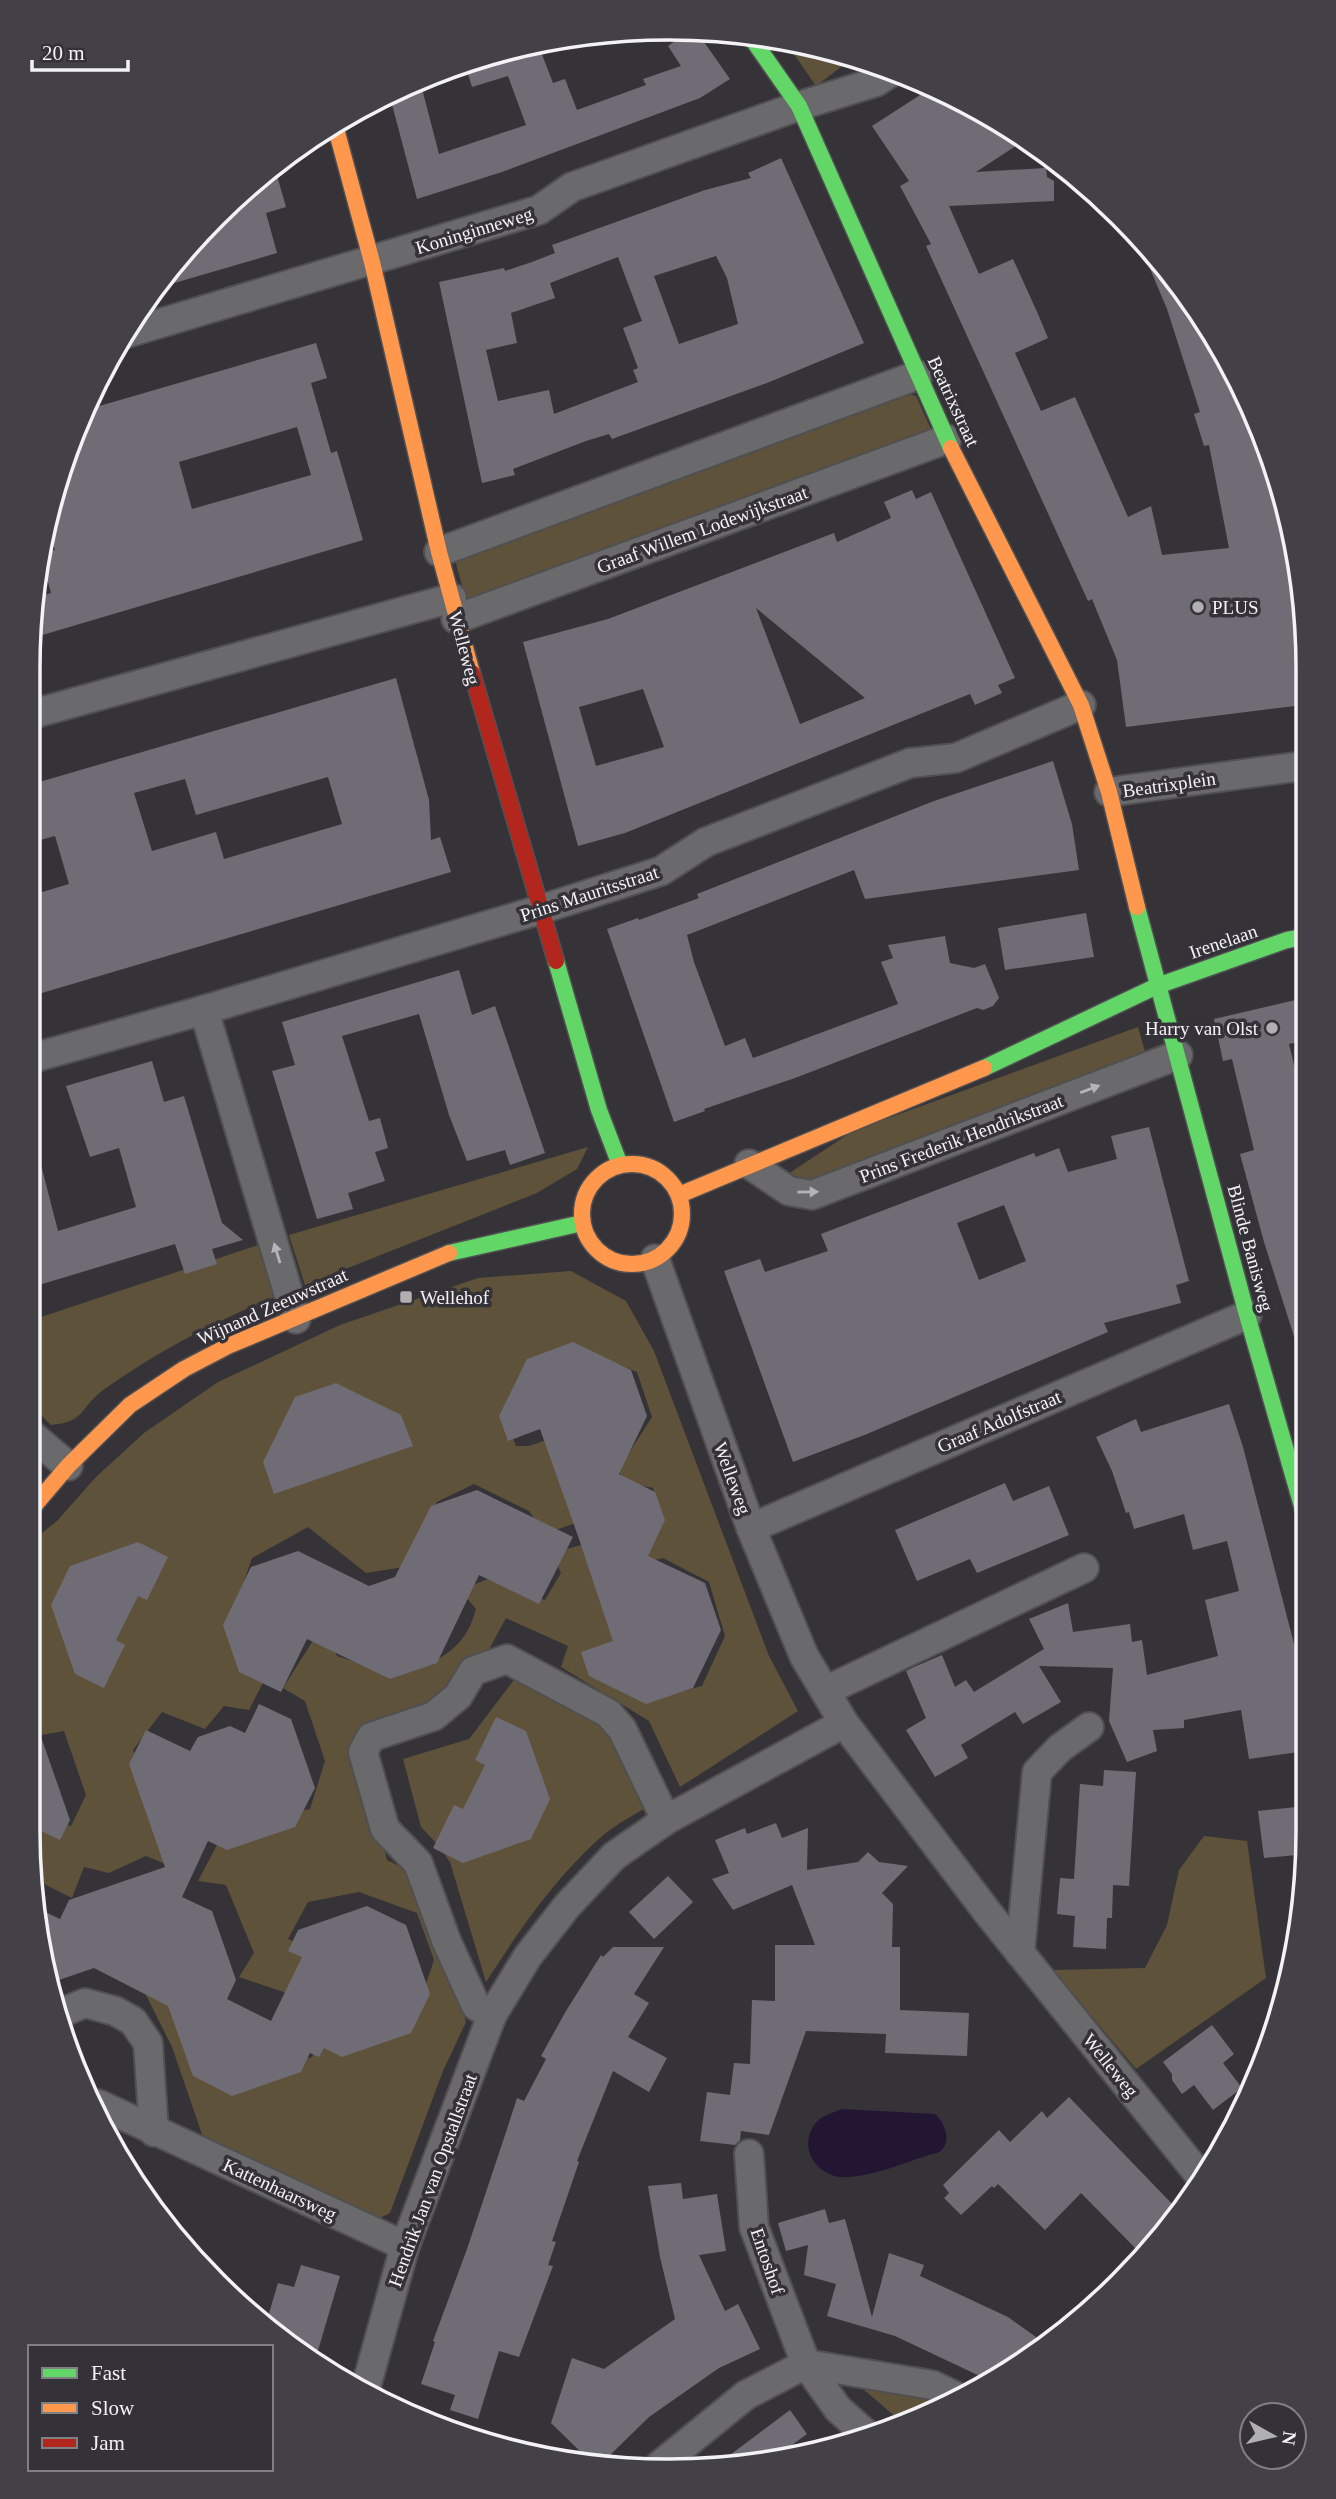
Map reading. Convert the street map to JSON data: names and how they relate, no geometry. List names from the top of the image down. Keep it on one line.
{"streets":{"main road":["Beatrixstraat","Welleweg","Beatrixplein","Irenelaan","Blinde Banisweg","Wijnand Zeeuwstraat"],"street":["Koninginneweg","Graaf Willem Lodewijkstraat","Prins Mauritsstraat","Prins Frederik Hendrikstraat","Graaf Adolfstraat","Hendrik Jan van Opstallstraat","Kattenhaarsweg","Entoshof"]},"crossings":[["Koninginneweg","Beatrixstraat"],["Koninginneweg","Welleweg"],["Beatrixstraat","Graaf Willem Lodewijkstraat"],["Beatrixstraat","Beatrixplein"],["Beatrixstraat","Prins Mauritsstraat"],["Graaf Willem Lodewijkstraat","Welleweg"],["Welleweg","Prins Mauritsstraat"],["Welleweg","Wijnand Zeeuwstraat"],["Welleweg","Graaf Adolfstraat"],["Welleweg","Hendrik Jan van Opstallstraat"],["Beatrixplein","Irenelaan"],["Beatrixplein","Blinde Banisweg"],["Irenelaan","Blinde Banisweg"],["Prins Frederik Hendrikstraat","Blinde Banisweg"],["Blinde Banisweg","Graaf Adolfstraat"],["Hendrik Jan van Opstallstraat","Kattenhaarsweg"]],"one_way":["Prins Frederik Hendrikstraat"],"places":{"other":["PLUS","Harry van Olst"],"transit":["Wellehof"]},"legend":["Fast","Slow","Jam"],"scale_bar":"20 m","north":"right"}
